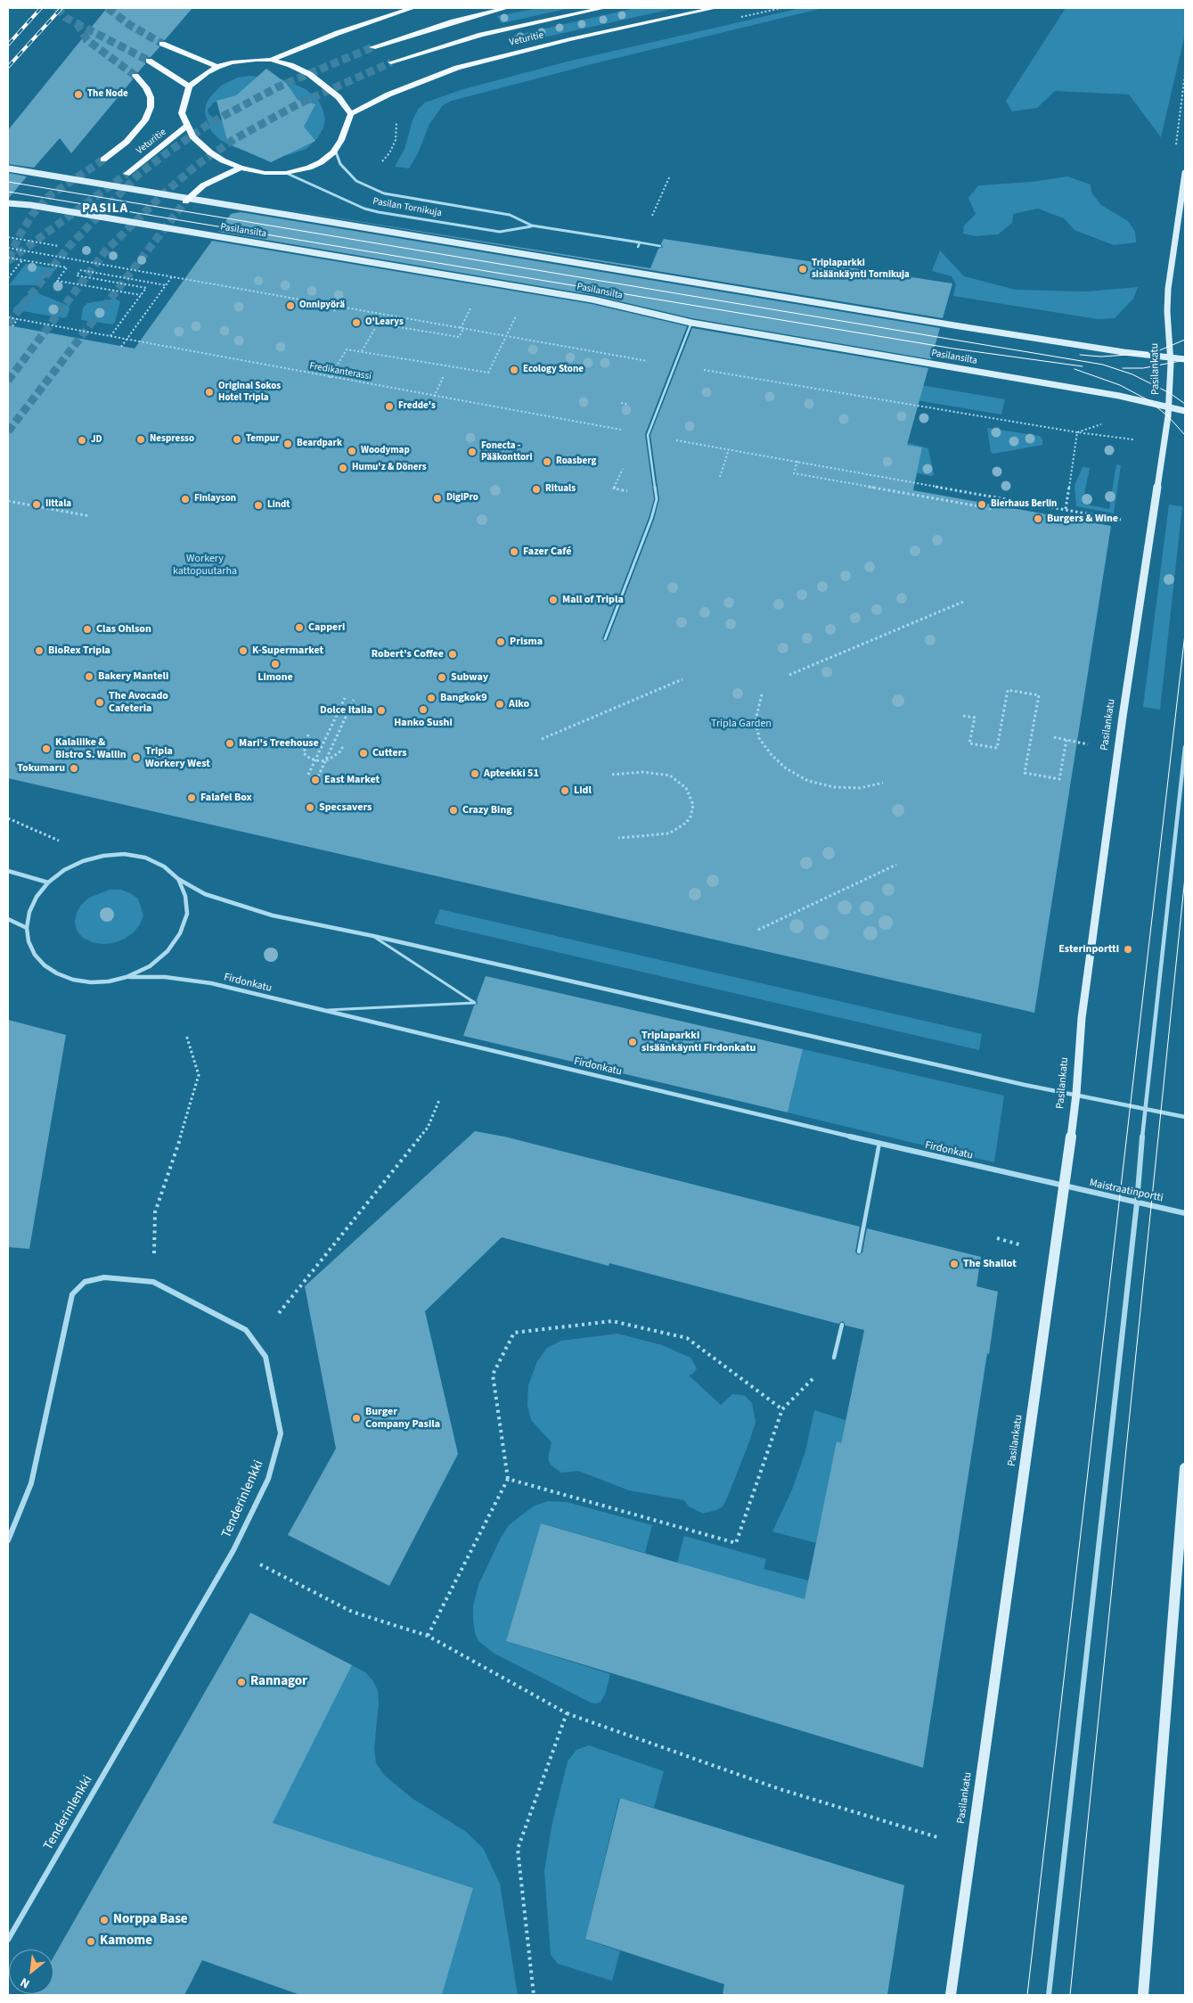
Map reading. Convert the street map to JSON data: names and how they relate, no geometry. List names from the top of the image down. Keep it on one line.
{"streets":{"main road":["Veturitie"],"street":["Pasilan Tornikuja","Pasilansilta","Pasilankatu","Firdonkatu","Maistraatinportti","Tenderinlenkki"],"path":["Fredikanterassi"]},"crossings":[["Veturitie","Pasilan Tornikuja"],["Pasilansilta","Pasilankatu"],["Pasilankatu","Firdonkatu"],["Pasilankatu","Maistraatinportti"],["Firdonkatu","Maistraatinportti"]],"districts":["PASILA"],"parks":["Workery kattopuutarha","Tripla Garden"],"places":["The Node","Triplaparkki sisäänkäynti Tornikuja","Onnipyörä","O'Learys","Ecology Stone","Original Sokos Hotel Tripla","Fredde's","Nespresso","Tempur","JD","Beardpark","Woodymap","Fonecta - Pääkonttori","Roasberg","Humu'z & Döners","Rituals","DigiPro","Finlayson","Iittala","Bierhaus Berlin","Lindt","Burgers & Wine","Fazer Café","Mall of Tripla","Capperi","Clas Ohlson","Prisma","BioRex Tripla","K-Supermarket","Robert's Coffee","Limone","Bakery Manteli","Subway","Bangkok9","The Avocado Cafeteria","Alko","Hanko Sushi","Dolce Italia","Mari's Treehouse","Kalaliike & Bistro S. Wallin","Cutters","Tripla Workery West","Tokumaru","Apteekki 51","East Market","Lidl","Falafel Box","Specsavers","Crazy Bing","Esterinportti","Triplaparkki sisäänkäynti Firdonkatu","The Shallot","Burger Company Pasila","Rannagor","Norppa Base","Kamome"],"north":"bottom left"}
